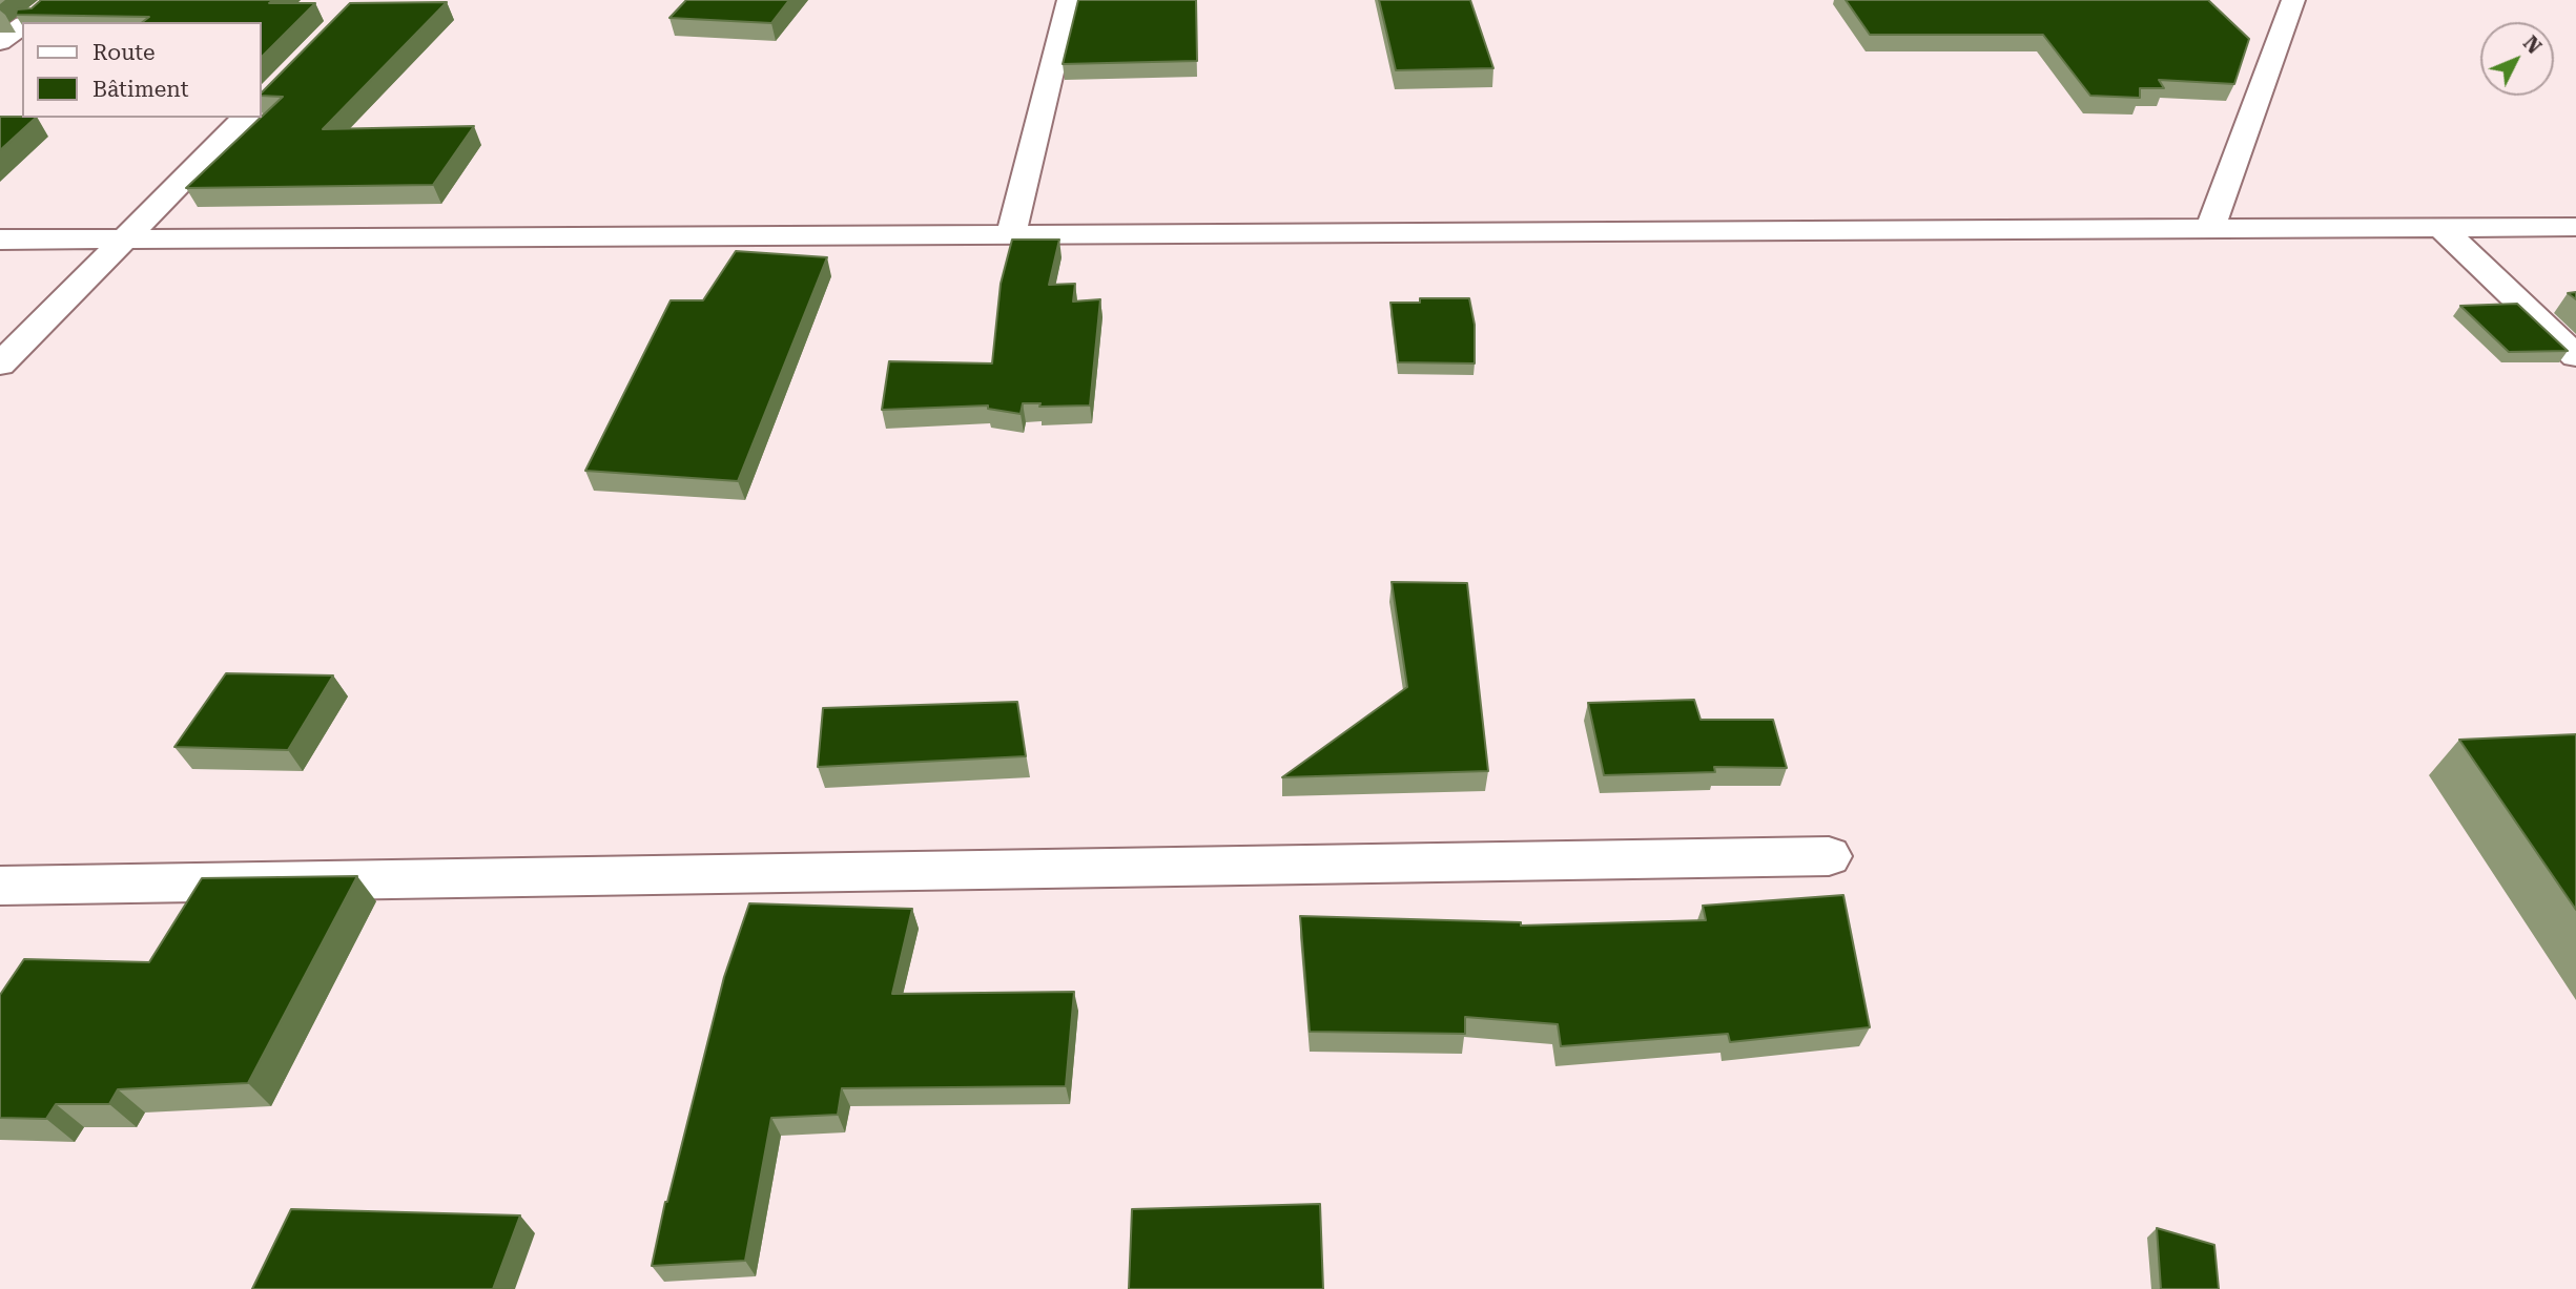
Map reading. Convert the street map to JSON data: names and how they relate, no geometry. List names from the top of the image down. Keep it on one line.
{"legend":["Route","Bâtiment"],"north":"top right"}
